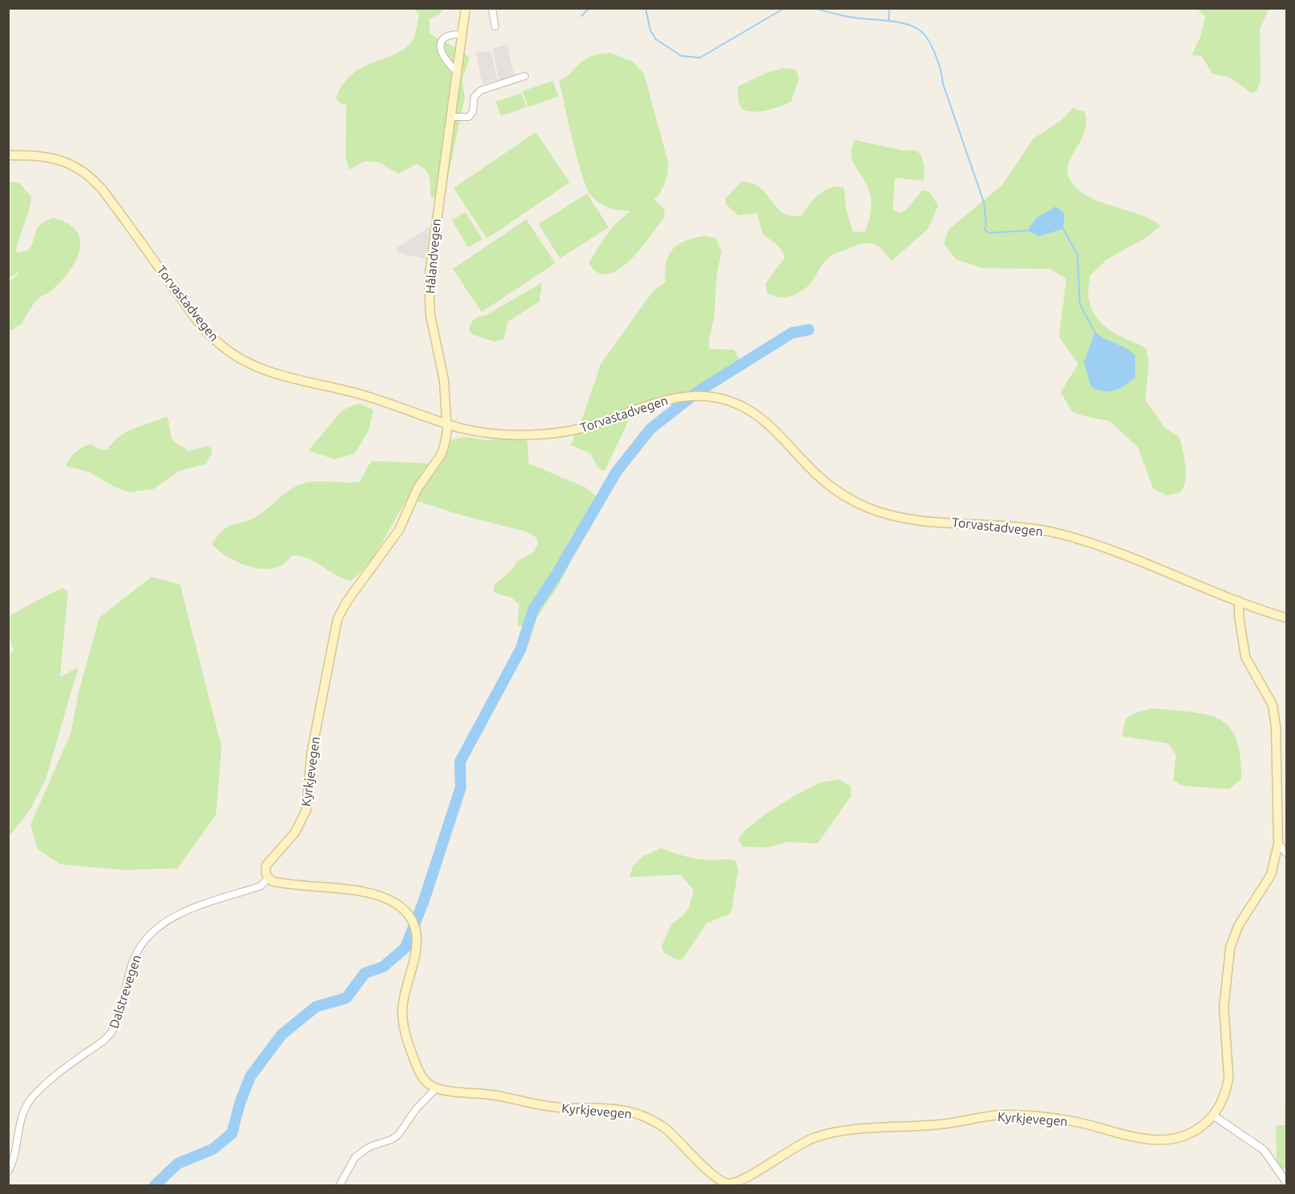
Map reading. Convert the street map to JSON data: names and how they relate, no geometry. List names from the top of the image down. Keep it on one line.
{"streets":{"main road":["Hålandvegen","Torvastadvegen","Kyrkjevegen"],"street":["Dalstrevegen"]},"crossings":[["Hålandvegen","Torvastadvegen"],["Hålandvegen","Kyrkjevegen"],["Torvastadvegen","Kyrkjevegen"],["Kyrkjevegen","Dalstrevegen"]]}
